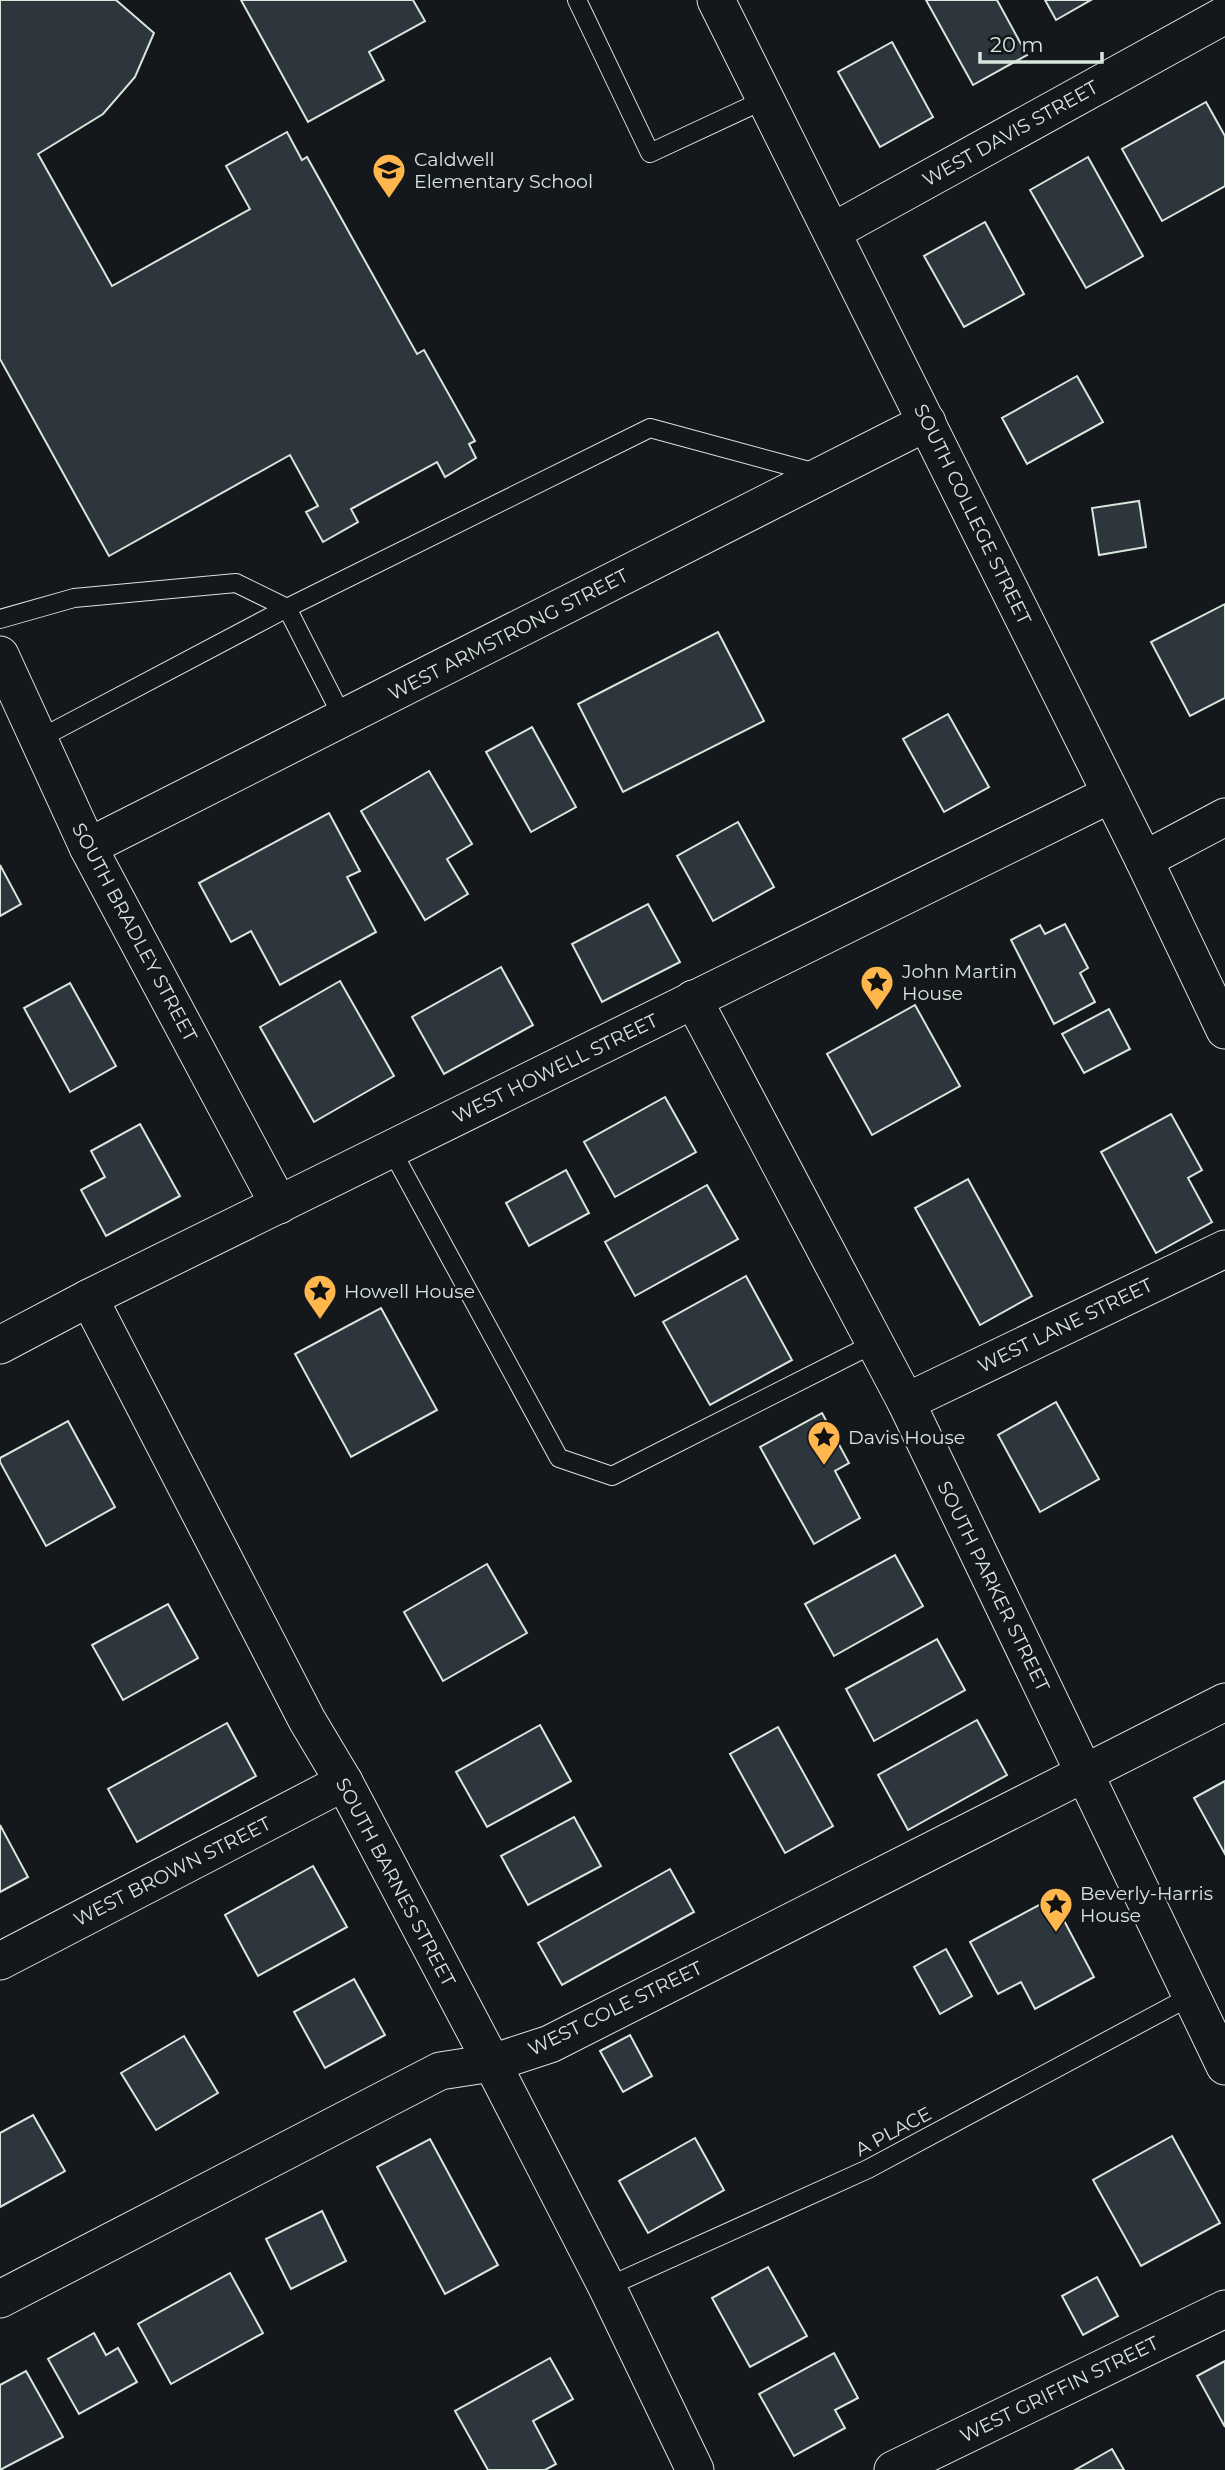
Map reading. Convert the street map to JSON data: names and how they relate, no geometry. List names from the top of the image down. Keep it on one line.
{"streets":{"street":["WEST DAVIS STREET","SOUTH COLLEGE STREET","WEST ARMSTRONG STREET","SOUTH BRADLEY STREET","WEST HOWELL STREET","WEST LANE STREET","SOUTH PARKER STREET","WEST BROWN STREET","SOUTH BARNES STREET","WEST COLE STREET","WEST GRIFFIN STREET"],"lane":["A PLACE"]},"crossings":[["WEST DAVIS STREET","SOUTH COLLEGE STREET"],["SOUTH COLLEGE STREET","WEST ARMSTRONG STREET"],["SOUTH COLLEGE STREET","WEST HOWELL STREET"],["WEST ARMSTRONG STREET","SOUTH BRADLEY STREET"],["SOUTH BRADLEY STREET","WEST HOWELL STREET"],["WEST HOWELL STREET","SOUTH PARKER STREET"],["WEST HOWELL STREET","SOUTH BARNES STREET"],["WEST LANE STREET","SOUTH PARKER STREET"],["SOUTH PARKER STREET","WEST COLE STREET"],["SOUTH PARKER STREET","A PLACE"],["WEST BROWN STREET","SOUTH BARNES STREET"],["SOUTH BARNES STREET","WEST COLE STREET"],["SOUTH BARNES STREET","A PLACE"]],"places":{"school or university":["Caldwell Elementary School"],"place":["John Martin House","Howell House","Davis House","Beverly-Harris House"]},"scale_bar":"20 m"}
